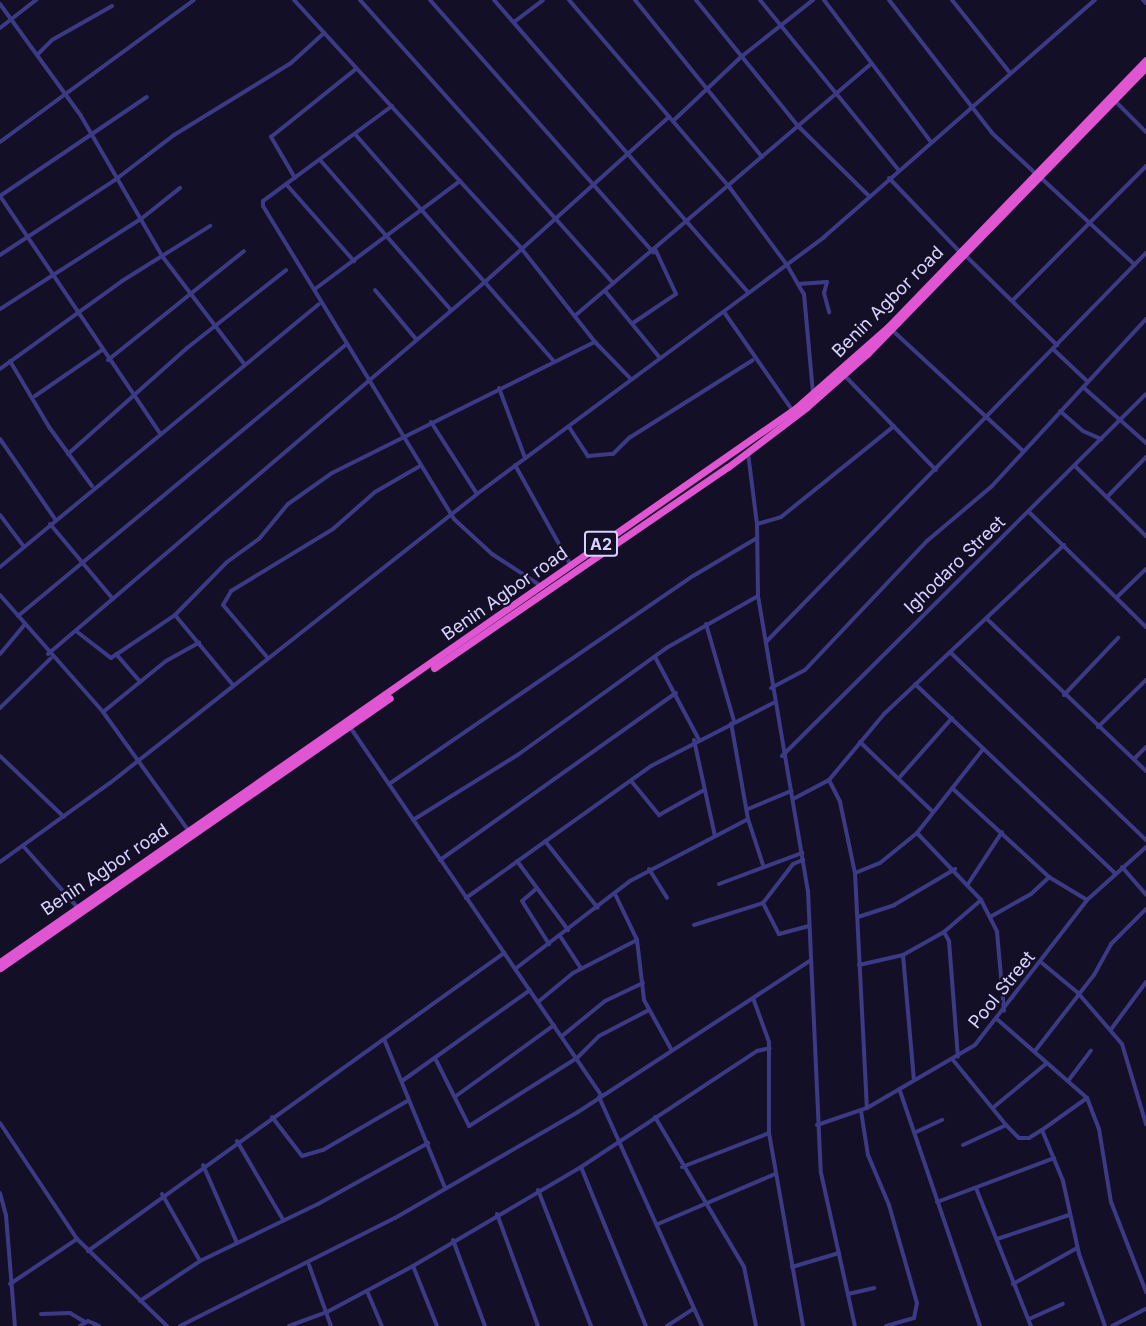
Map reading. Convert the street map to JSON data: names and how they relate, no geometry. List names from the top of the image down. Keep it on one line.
{"streets":{"highway":["Benin Agbor road","A2"],"street":["Ighodaro Street","Pool Street"]}}
